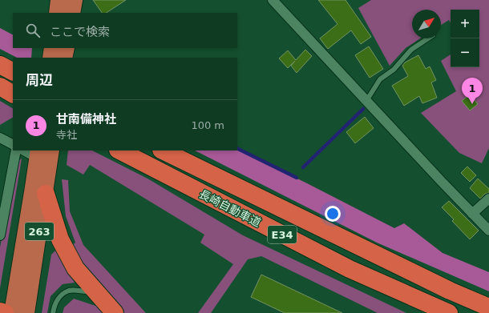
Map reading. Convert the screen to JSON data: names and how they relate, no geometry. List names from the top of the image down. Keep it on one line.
{"streets":{"highway":["長崎自動車道","263","E34"]},"north":"top right","page":{"map_buttons":["+","−"],"search":"ここで検索","heading":"周辺","pins":"1","list":[{"mark":"1","name":"甘南備神社","note":"寺社","value":"100 m"}]}}
